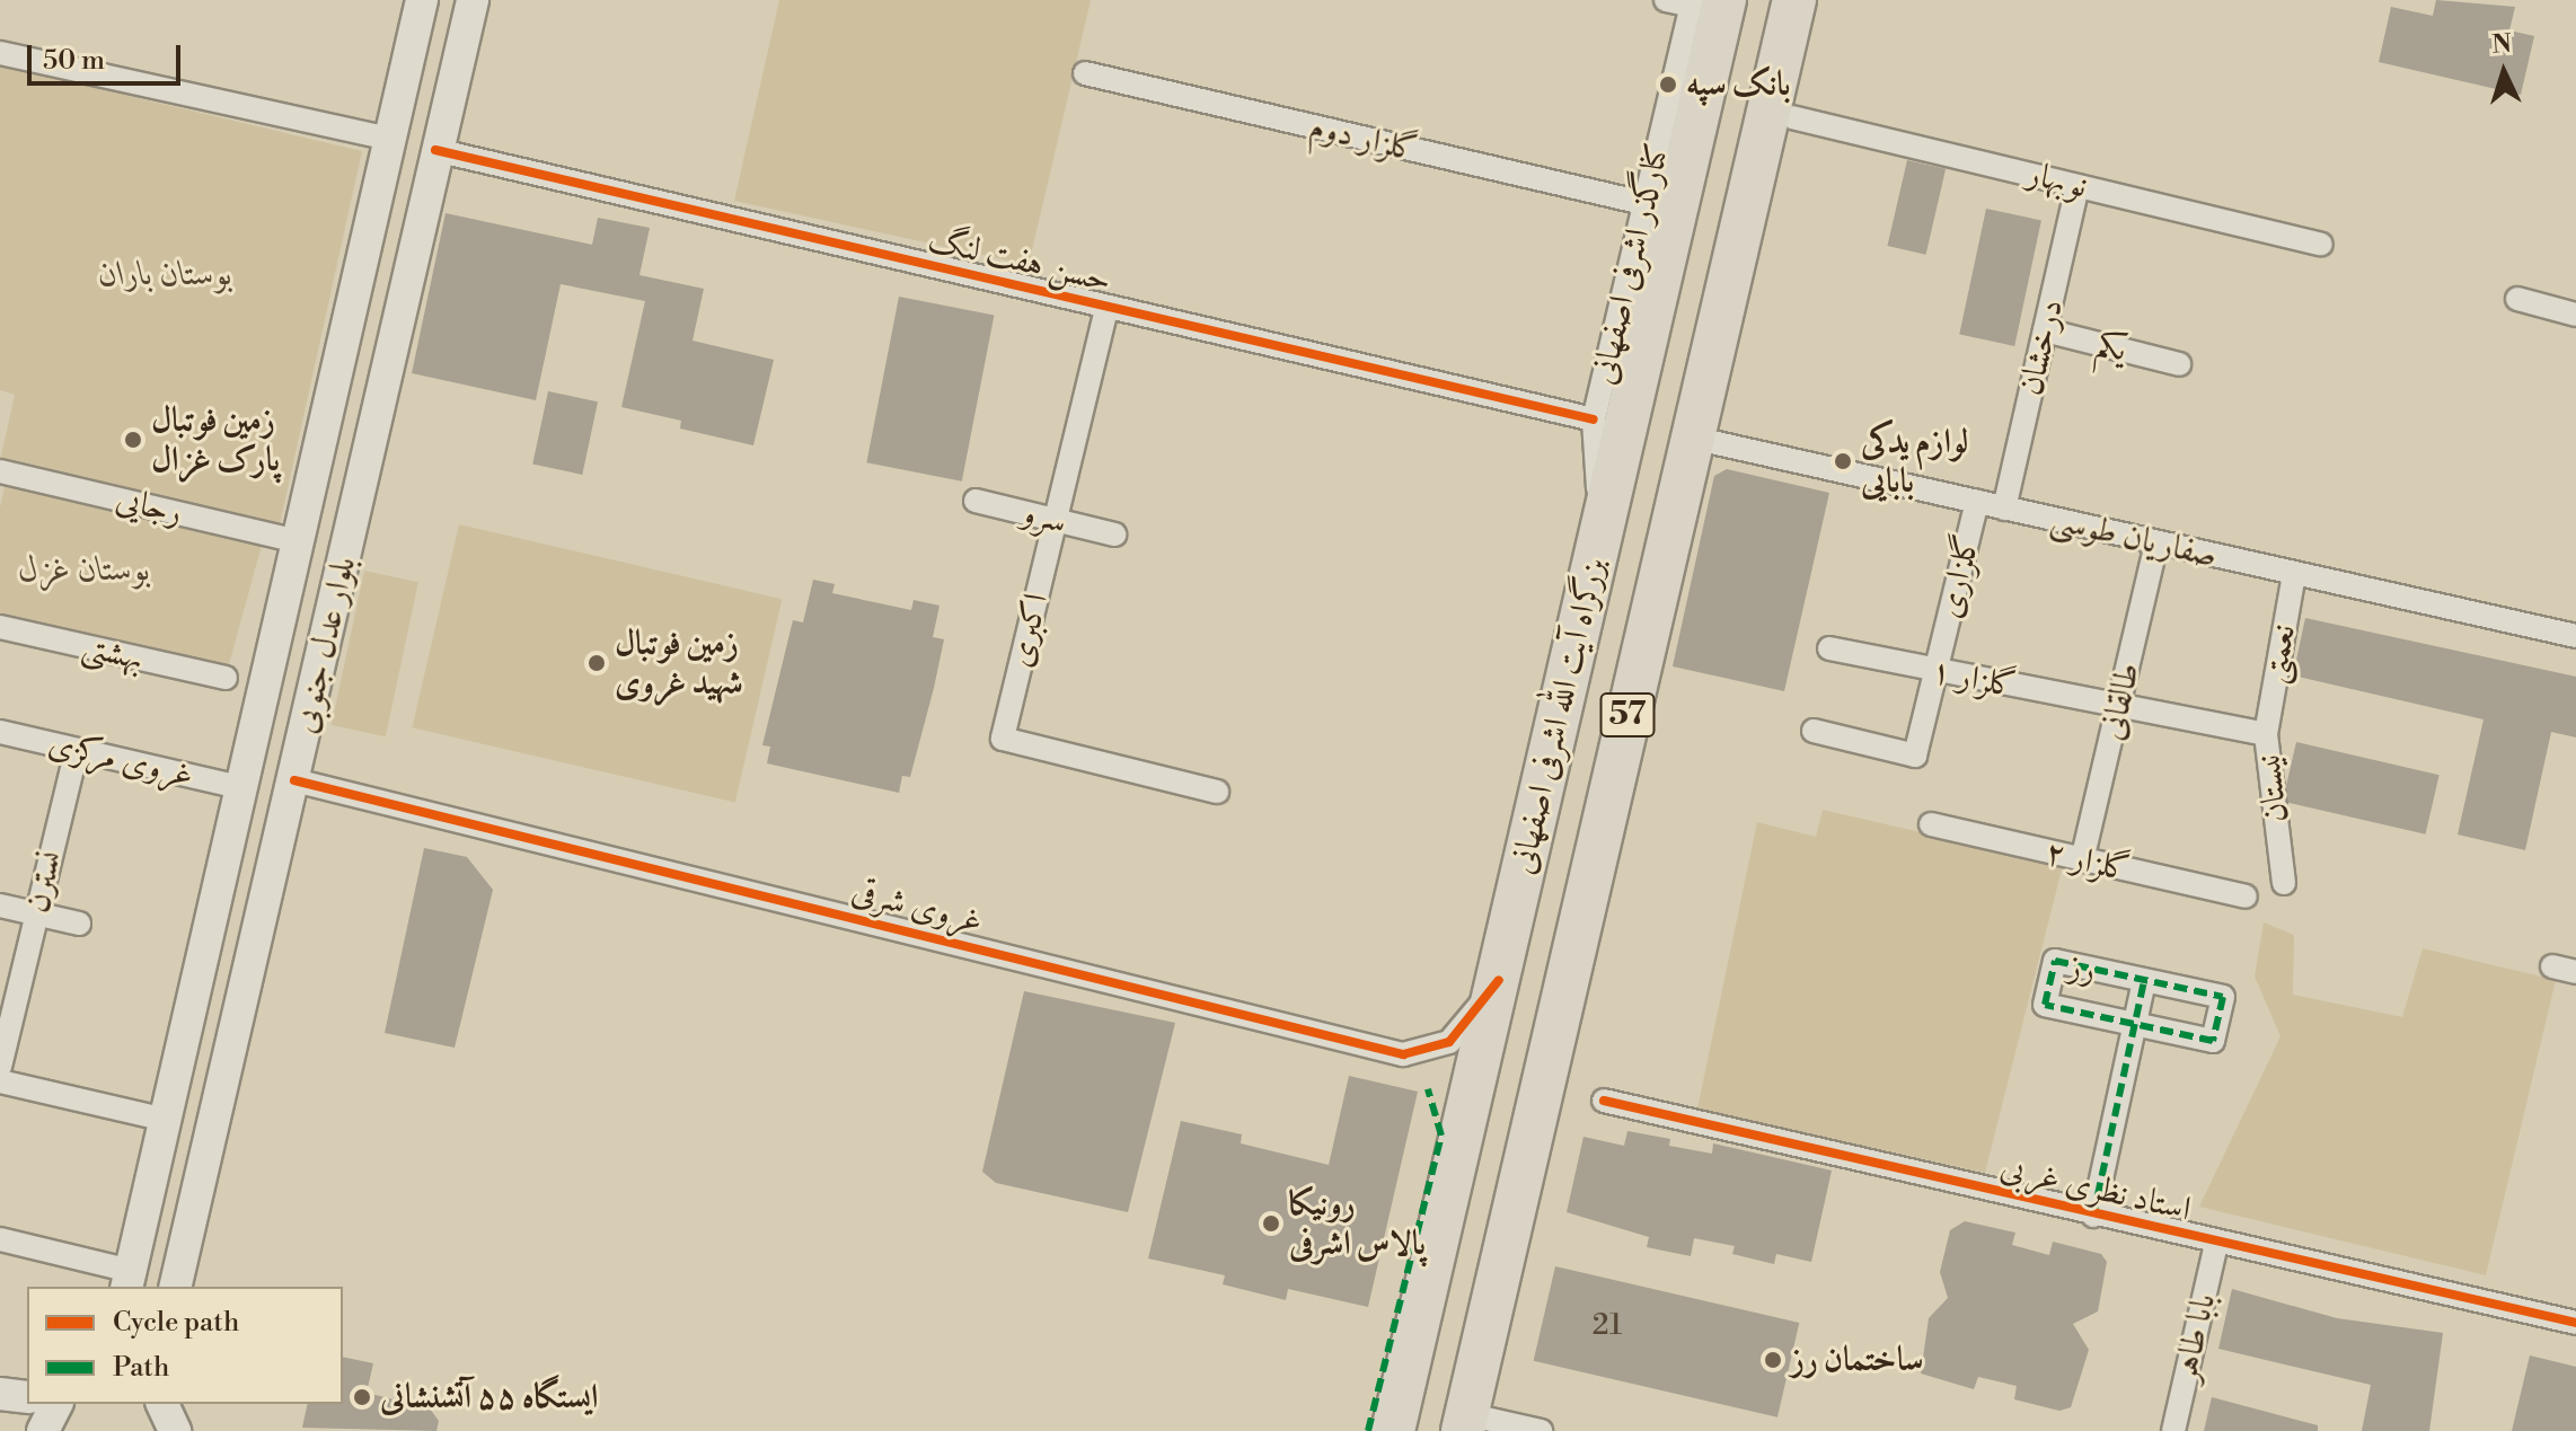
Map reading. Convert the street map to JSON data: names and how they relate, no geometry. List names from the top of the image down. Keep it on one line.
{"streets":{"highway":["57","بزرگراه آیت الله اشرفی اصفهانی"],"main road":["بلوار عدل جنوبی"],"street":["گلزار دوم","نوبهار","حسن هفت لنگ","کنارگذر اشرفی اصفهانی","درخشان","یکم","رجایی","سرو","صفاریان طوسی","گلزاری","اکبری","بهشتی","نعمتی","گلزار ۱","طالقانی","غروی مرکزی","نیستان","گلزار ۲","نسترن","غروی شرقی","رز","استاد نظری غربی","بابا طاهر"]},"crossings":[["گلزار دوم","کنارگذر اشرفی اصفهانی"],["نوبهار","درخشان"],["حسن هفت لنگ","کنارگذر اشرفی اصفهانی"],["حسن هفت لنگ","اکبری"],["حسن هفت لنگ","بلوار عدل جنوبی"],["کنارگذر اشرفی اصفهانی","بزرگراه آیت الله اشرفی اصفهانی"],["درخشان","یکم"],["درخشان","صفاریان طوسی"],["رجایی","بلوار عدل جنوبی"],["سرو","اکبری"],["صفاریان طوسی","گلزاری"],["صفاریان طوسی","نعمتی"],["صفاریان طوسی","طالقانی"],["صفاریان طوسی","57"],["گلزاری","گلزار ۱"],["بلوار عدل جنوبی","غروی مرکزی"],["بلوار عدل جنوبی","غروی شرقی"],["نعمتی","نیستان"],["گلزار ۱","طالقانی"],["گلزار ۱","نیستان"],["طالقانی","نیستان"],["طالقانی","گلزار ۲"],["بزرگراه آیت الله اشرفی اصفهانی","غروی شرقی"],["غروی مرکزی","نسترن"],["استاد نظری غربی","بابا طاهر"]],"parks":["بوستان باران","بوستان غزل"],"places":["بانک سپه","زمین فوتبال پارک غزال","لوازم یدکی بابایی","زمین فوتبال شهید غروی","رونیکا پالاس اشرفی","ساختمان رز","ایستگاه ۵۵ آتشنشانی"],"house_numbers":["21"],"legend":["Cycle path","Path"],"scale_bar":"50 m","north":"top"}
